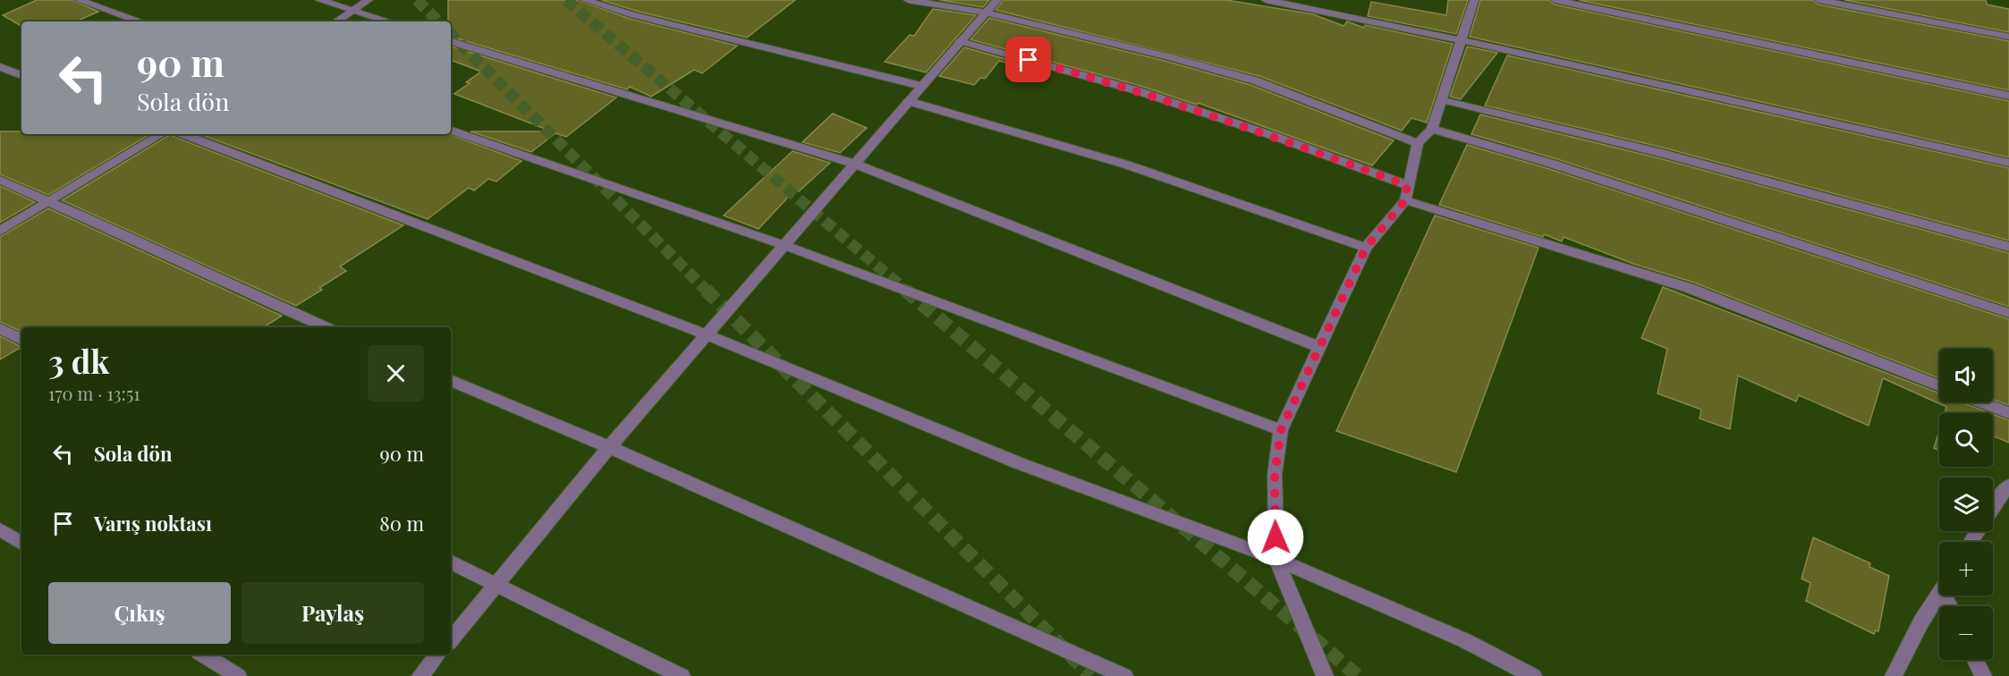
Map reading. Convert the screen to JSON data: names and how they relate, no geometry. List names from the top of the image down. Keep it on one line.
{"page":{"turn":["90 m","Sola dön"],"heading":["3 dk","170 m · 13:51"],"map_buttons":["+","−"],"list":[{"name":"Sola dön","value":"90 m"},{"name":"Varış noktası","value":"80 m"}],"buttons":["Çıkış","Paylaş"]}}
